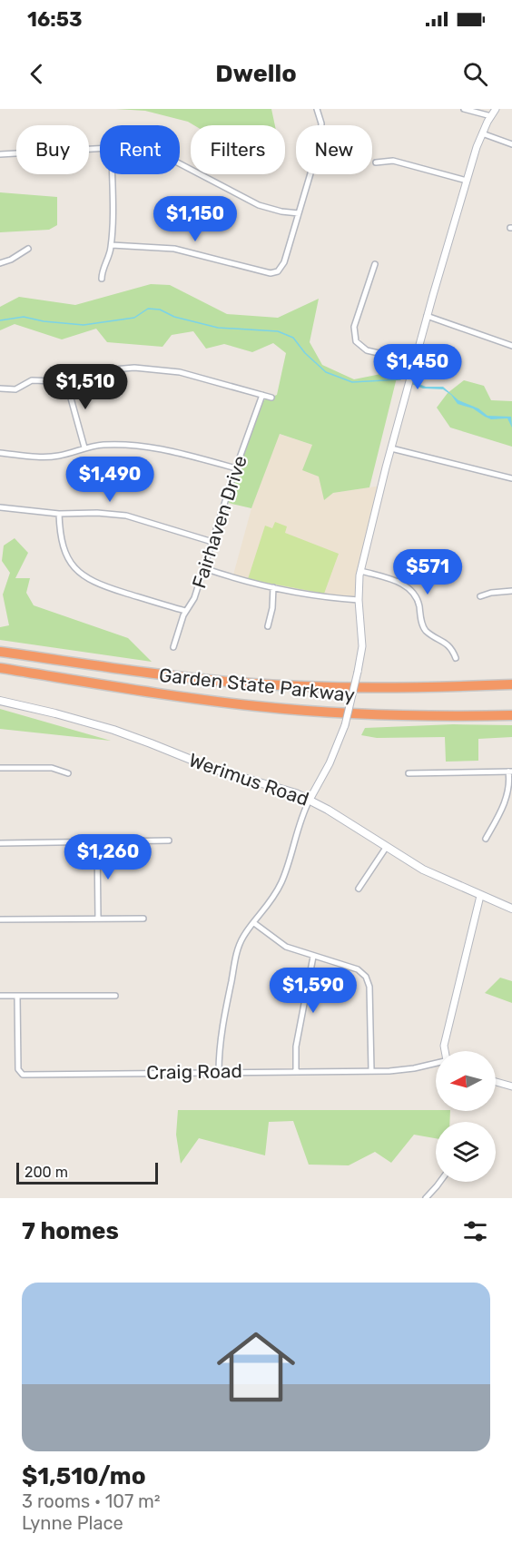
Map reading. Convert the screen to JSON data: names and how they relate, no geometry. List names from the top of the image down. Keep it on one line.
{"streets":{"highway":["Garden State Parkway"],"main road":["Werimus Road"],"street":["Fairhaven Drive","Craig Road"]},"scale_bar":"200 m","north":"left","page":{"status":"16:53","header":"Dwello","chip":["Buy","Rent","Filters","New"],"price":["$1,150","$1,450","$1,510","$1,490","$571","$1,260","$1,590"],"scale":"200 m","heading":"7 homes","list":[{"name":"$1,510/mo","note":"3 rooms · 107 m² · Lynne Place"}]}}
